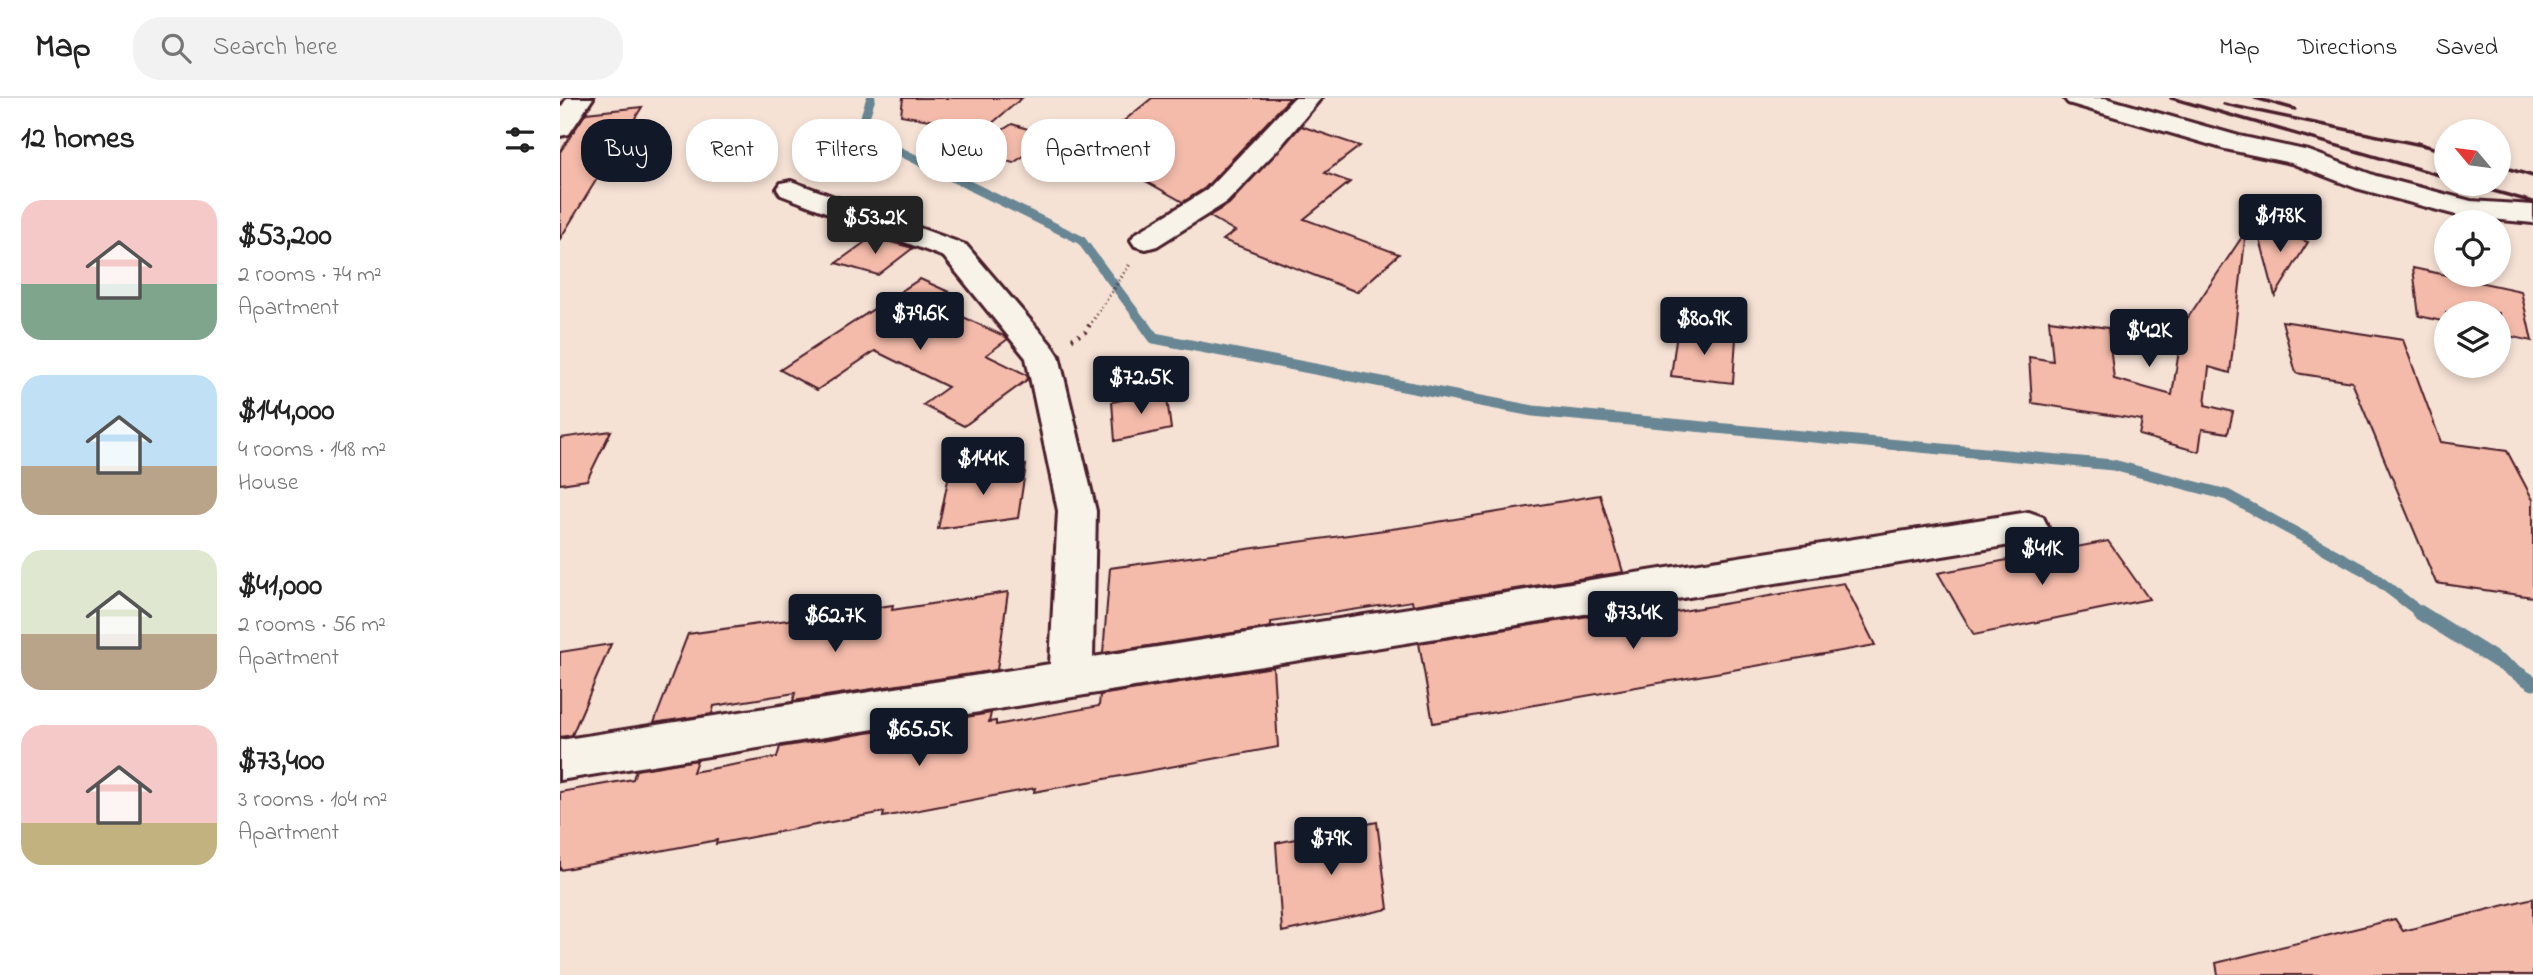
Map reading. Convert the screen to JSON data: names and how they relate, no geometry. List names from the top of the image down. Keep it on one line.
{"north":"top left","page":{"header":"Map","search":"Search here","nav":["Map","Directions","Saved"],"heading":"12 homes","chip":["Buy","Rent","Filters","New","Apartment"],"list":[{"name":"$53,200","note":"2 rooms · 74 m² · Apartment"},{"name":"$144,000","note":"4 rooms · 148 m² · House"},{"name":"$41,000","note":"2 rooms · 56 m² · Apartment"},{"name":"$73,400","note":"3 rooms · 104 m² · Apartment"}],"price":["$178K","$53.2K","$79.6K","$80.9K","$42K","$72.5K","$144K","$41K","$73.4K","$62.7K","$65.5K","$79K"]}}
